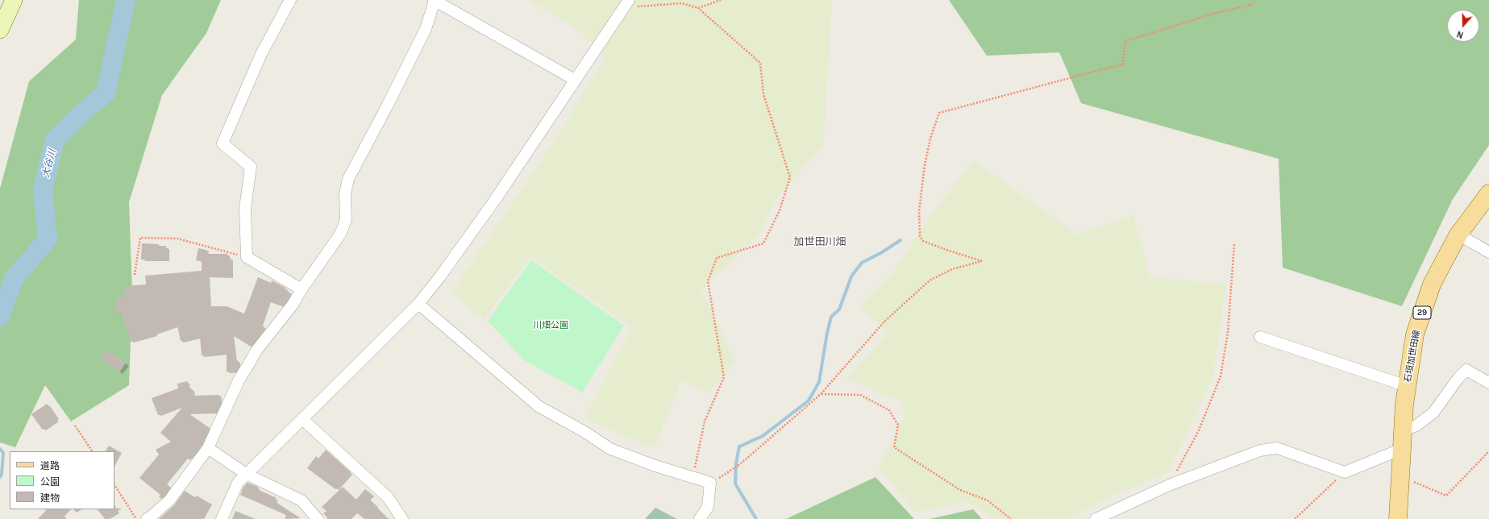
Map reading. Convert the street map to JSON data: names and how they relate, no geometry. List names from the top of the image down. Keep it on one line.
{"streets":{"main road":["29","石垣加世田線"]},"districts":["加世田川畑"],"water":["大谷川"],"parks":["川畑公園"],"legend":["道路","公園","建物"],"north":"bottom"}
